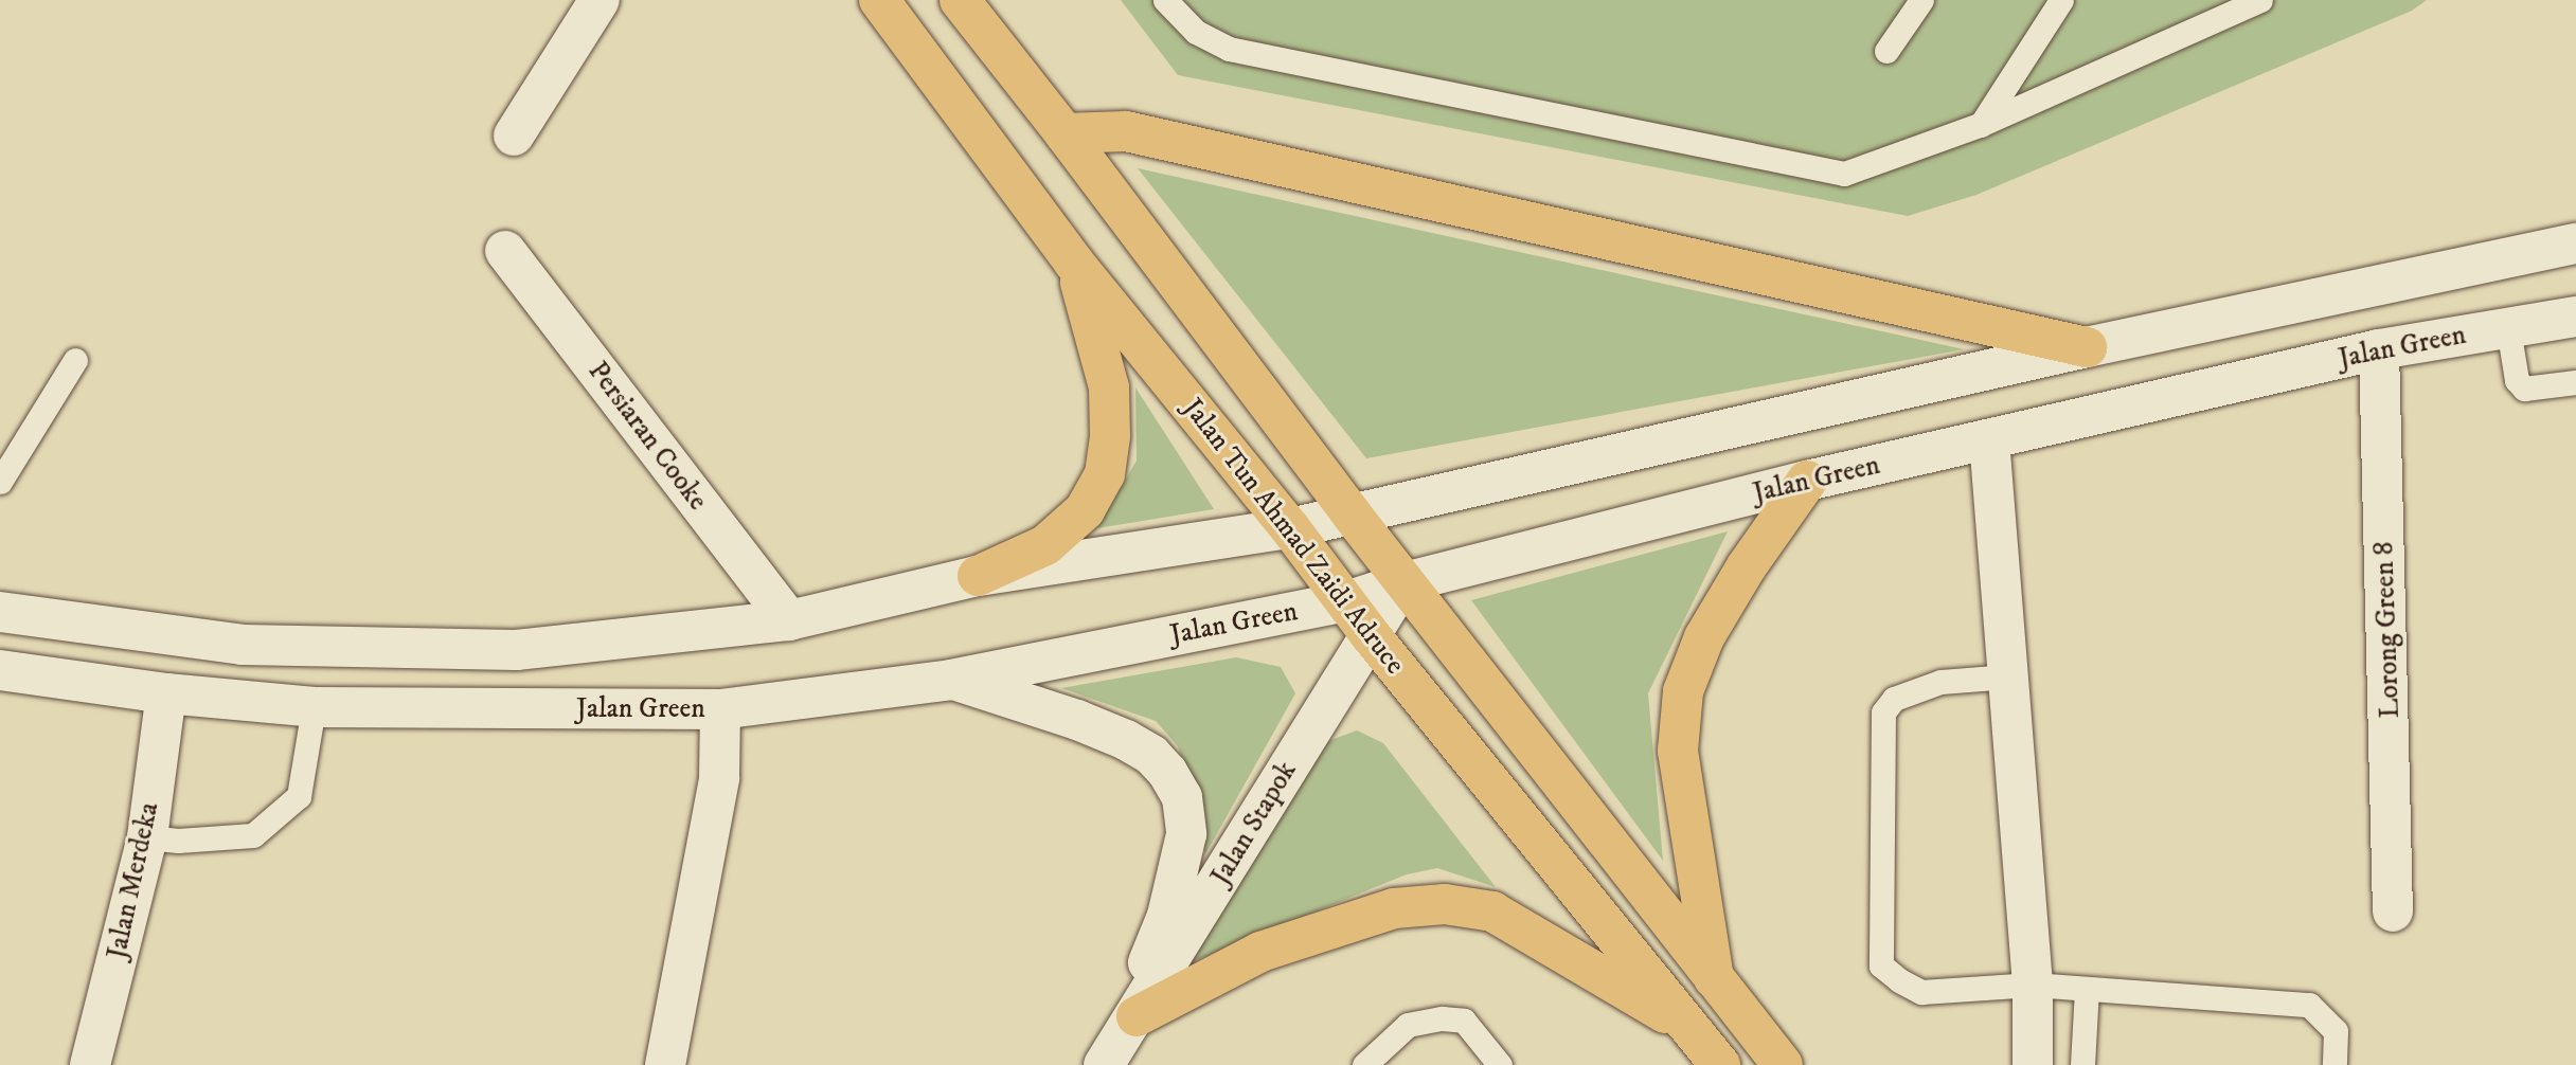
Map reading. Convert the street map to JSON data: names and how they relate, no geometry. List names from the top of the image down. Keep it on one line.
{"streets":{"main road":["Jalan Green","Persiaran Cooke","Jalan Tun Ahmad Zaidi Adruce","Lorong Green 8","Jalan Stapok","Jalan Merdeka"]},"crossings":[["Jalan Green","Jalan Tun Ahmad Zaidi Adruce"],["Jalan Green","Lorong Green 8"],["Jalan Green","Jalan Stapok"],["Jalan Green","Jalan Merdeka"],["Jalan Tun Ahmad Zaidi Adruce","Jalan Stapok"]]}
